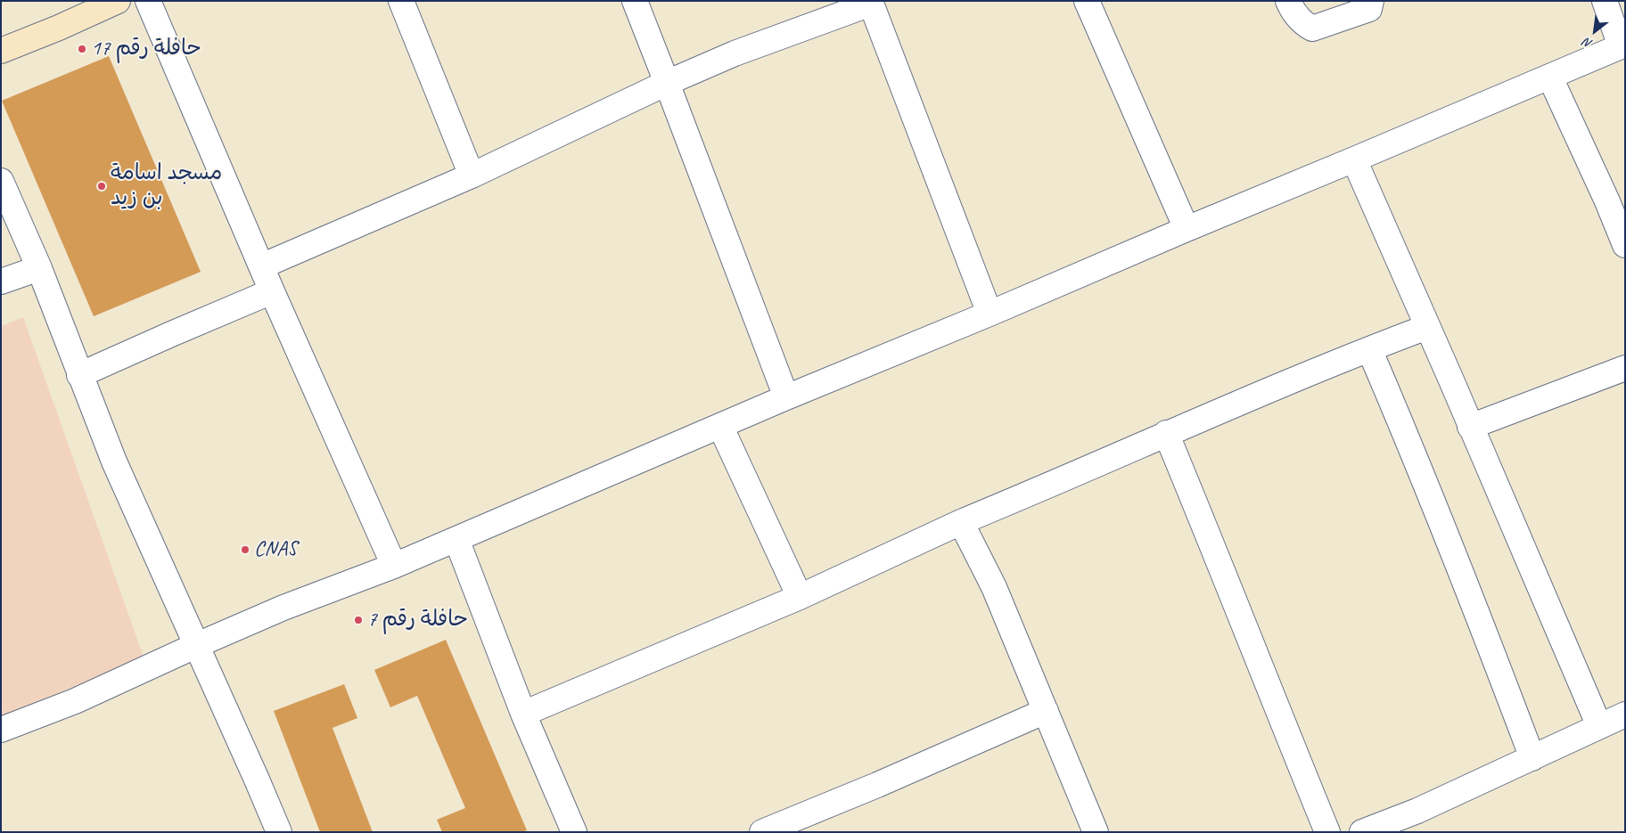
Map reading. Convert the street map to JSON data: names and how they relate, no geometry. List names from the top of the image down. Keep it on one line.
{"places":["حافلة رقم 17","مسجد اسامة بن زيد","CNAS","حافلة رقم 7"],"north":"bottom left"}
